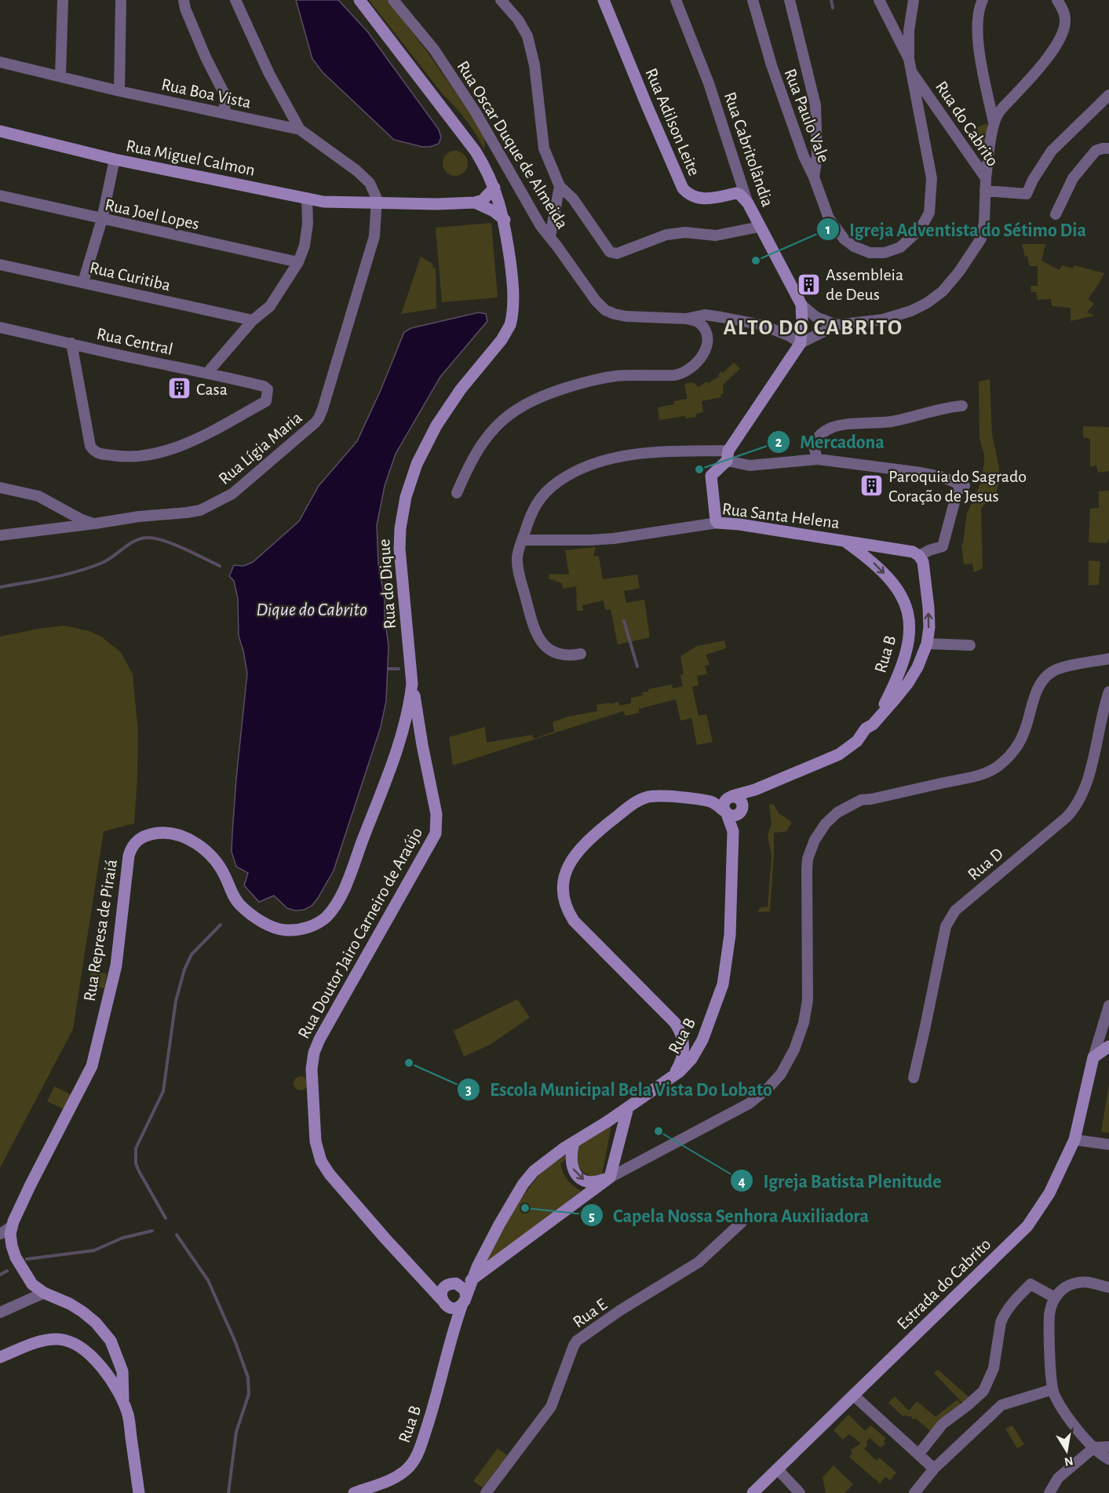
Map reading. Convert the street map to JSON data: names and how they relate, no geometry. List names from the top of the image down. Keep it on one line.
{"streets":{"street":["Rua Boa Vista","Rua Paulo Vale","Rua Adilson Leite","Rua do Cabrito","Rua Oscar Duque de Almeida","Rua Cabritolândia","Rua Miguel Calmon","Rua Joel Lopes","Rua Curitiba","Rua Central","Rua Lígia Maria","Rua Santa Helena","Rua do Dique","Rua B","Rua D","Rua Represa de Piraiá","Rua Doutor Jairo Carneiro de Araújo","Estrada do Cabrito","Rua E"]},"crossings":[["Rua Boa Vista","Rua Miguel Calmon"],["Rua Boa Vista","Rua Lígia Maria"],["Rua Adilson Leite","Rua Cabritolândia"],["Rua do Cabrito","Rua Oscar Duque de Almeida"],["Rua do Cabrito","Rua Cabritolândia"],["Rua do Cabrito","Rua Santa Helena"],["Rua Miguel Calmon","Rua Lígia Maria"],["Rua Santa Helena","Rua B"],["Rua do Dique","Rua Represa de Piraiá"],["Rua do Dique","Rua Doutor Jairo Carneiro de Araújo"],["Rua B","Rua Doutor Jairo Carneiro de Araújo"]],"districts":["ALTO DO CABRITO"],"water":["Dique do Cabrito"],"places":{"other":["Igreja Adventista do Sétimo Dia","Mercadona","Escola Municipal Bela Vista Do Lobato","Igreja Batista Plenitude","Capela Nossa Senhora Auxiliadora"],"building":["Assembleia de Deus","Casa","Paroquia do Sagrado Coração de Jesus"]},"north":"bottom"}
